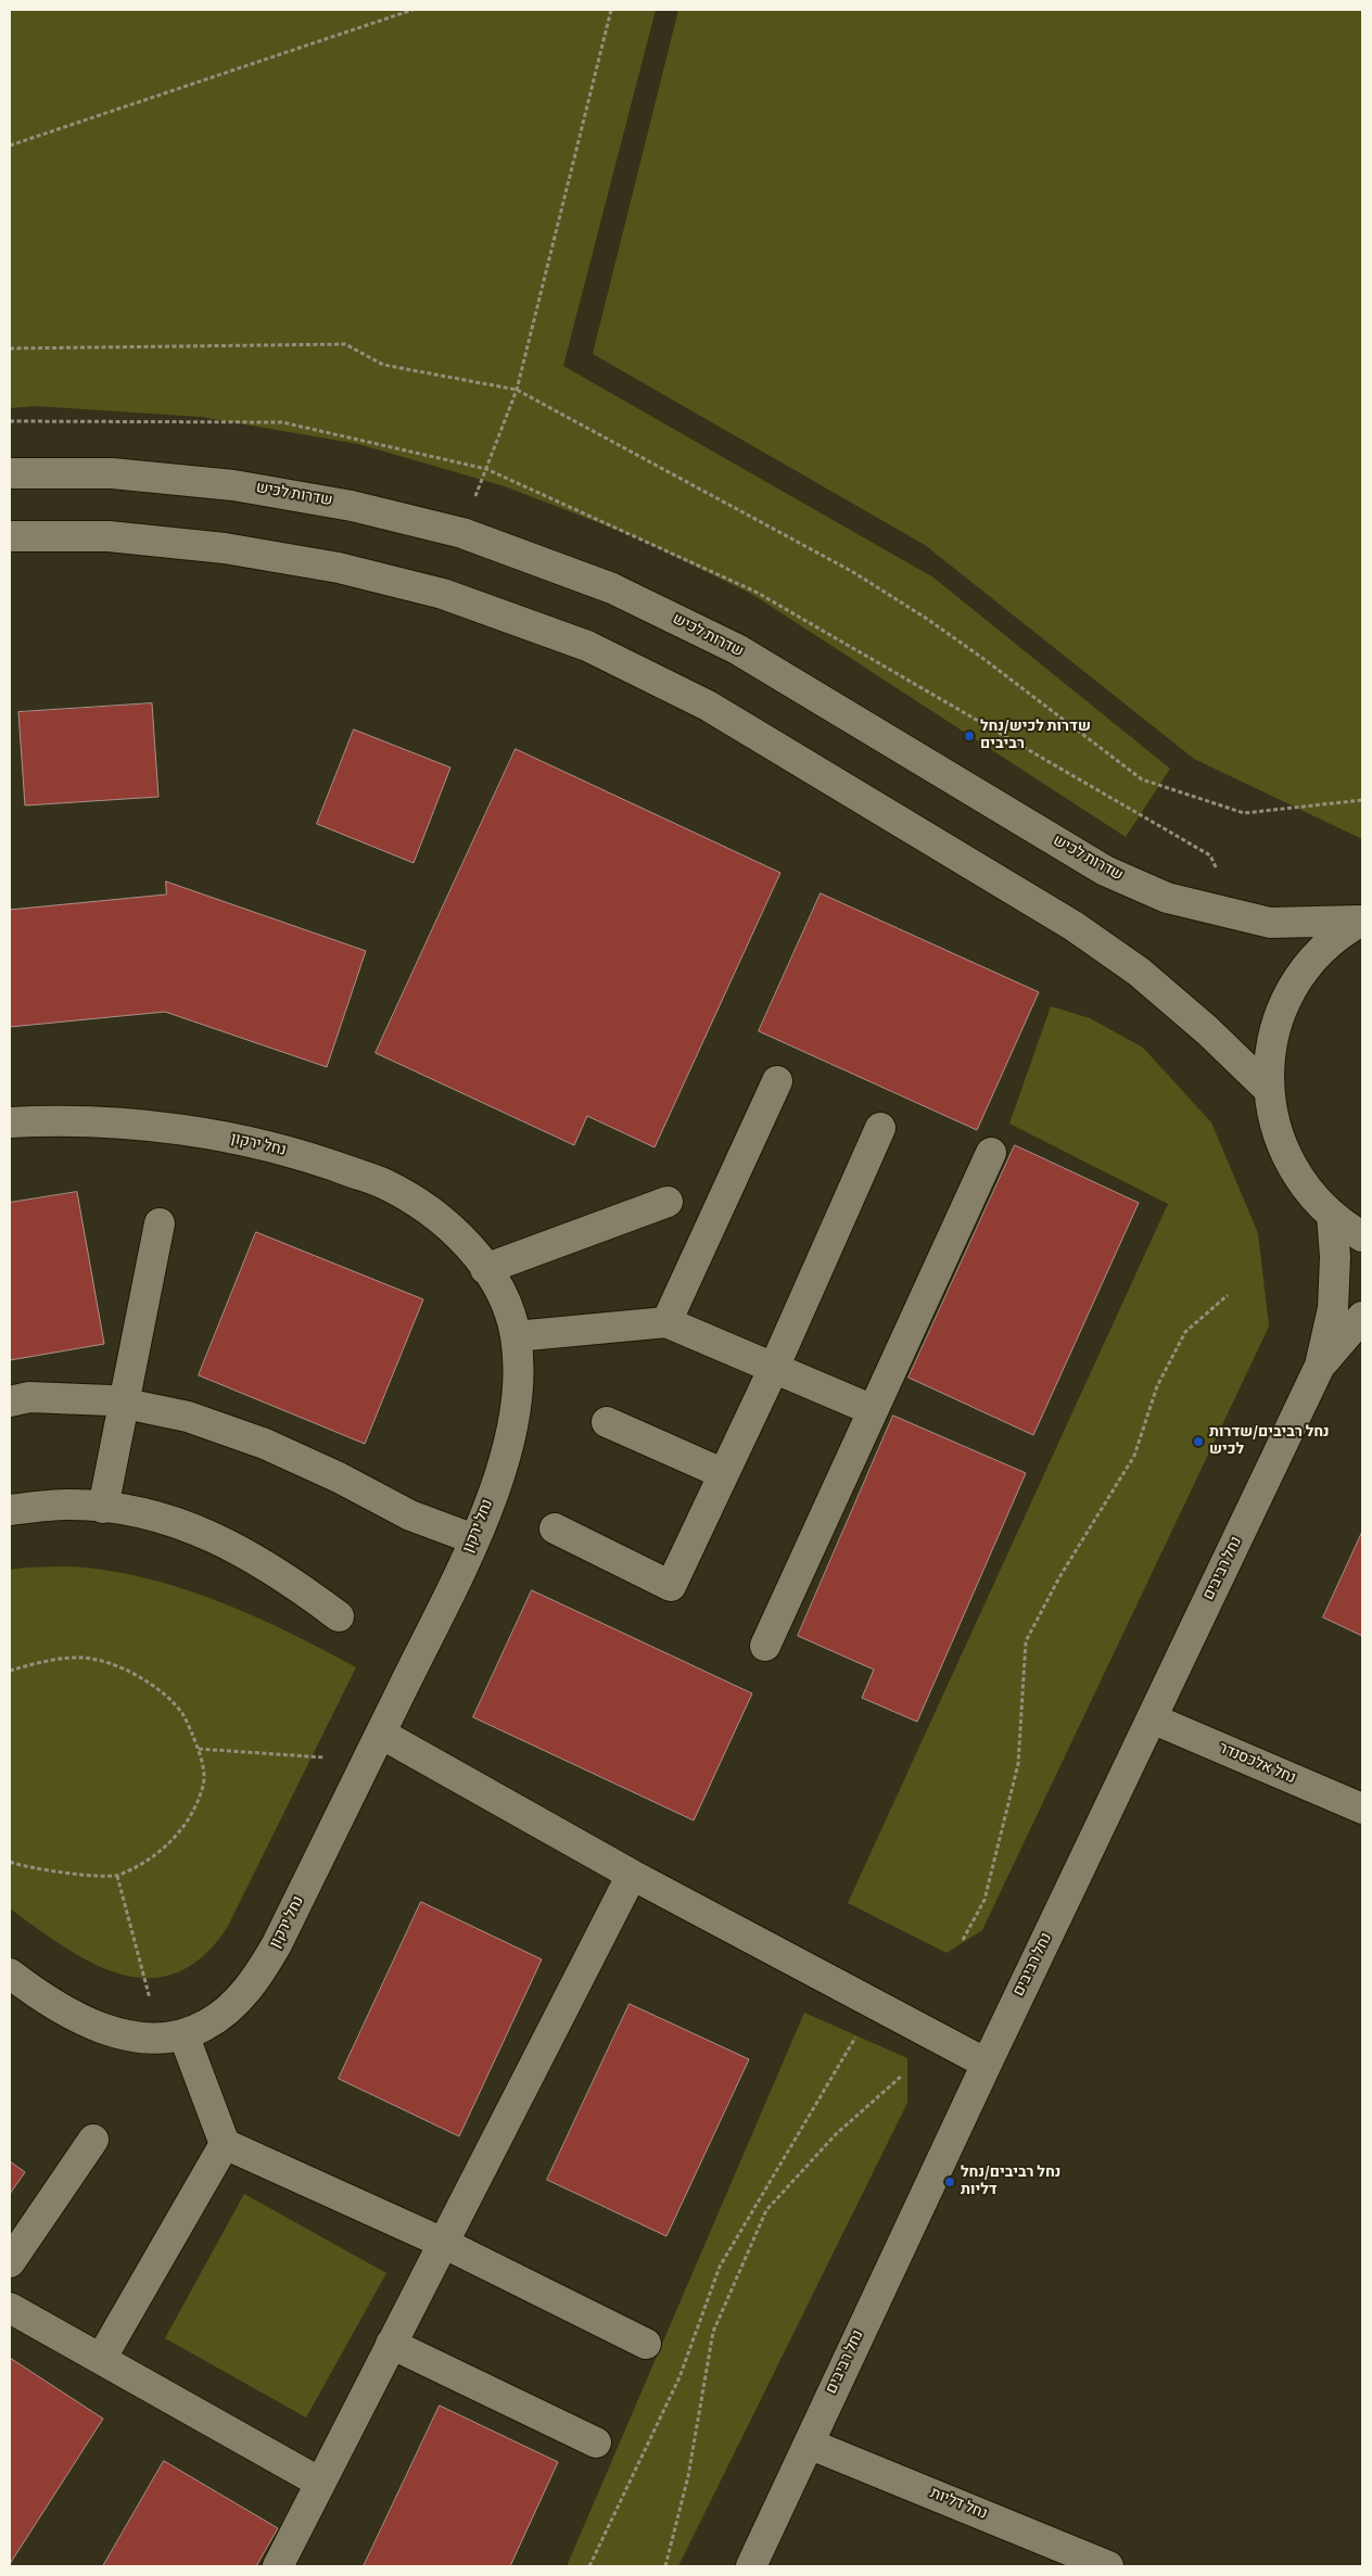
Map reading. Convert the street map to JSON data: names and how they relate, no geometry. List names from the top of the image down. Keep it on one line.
{"streets":{"street":["שדרות לכיש","נחל ירקון","נחל רביבים","נחל אלכסנדר","נחל דליות"]},"crossings":[["נחל רביבים","נחל אלכסנדר"],["נחל רביבים","נחל דליות"]],"places":["שדרות לכיש/נחל רביבים","נחל רביבים/שדרות לכיש","נחל רביבים/נחל דליות"]}
